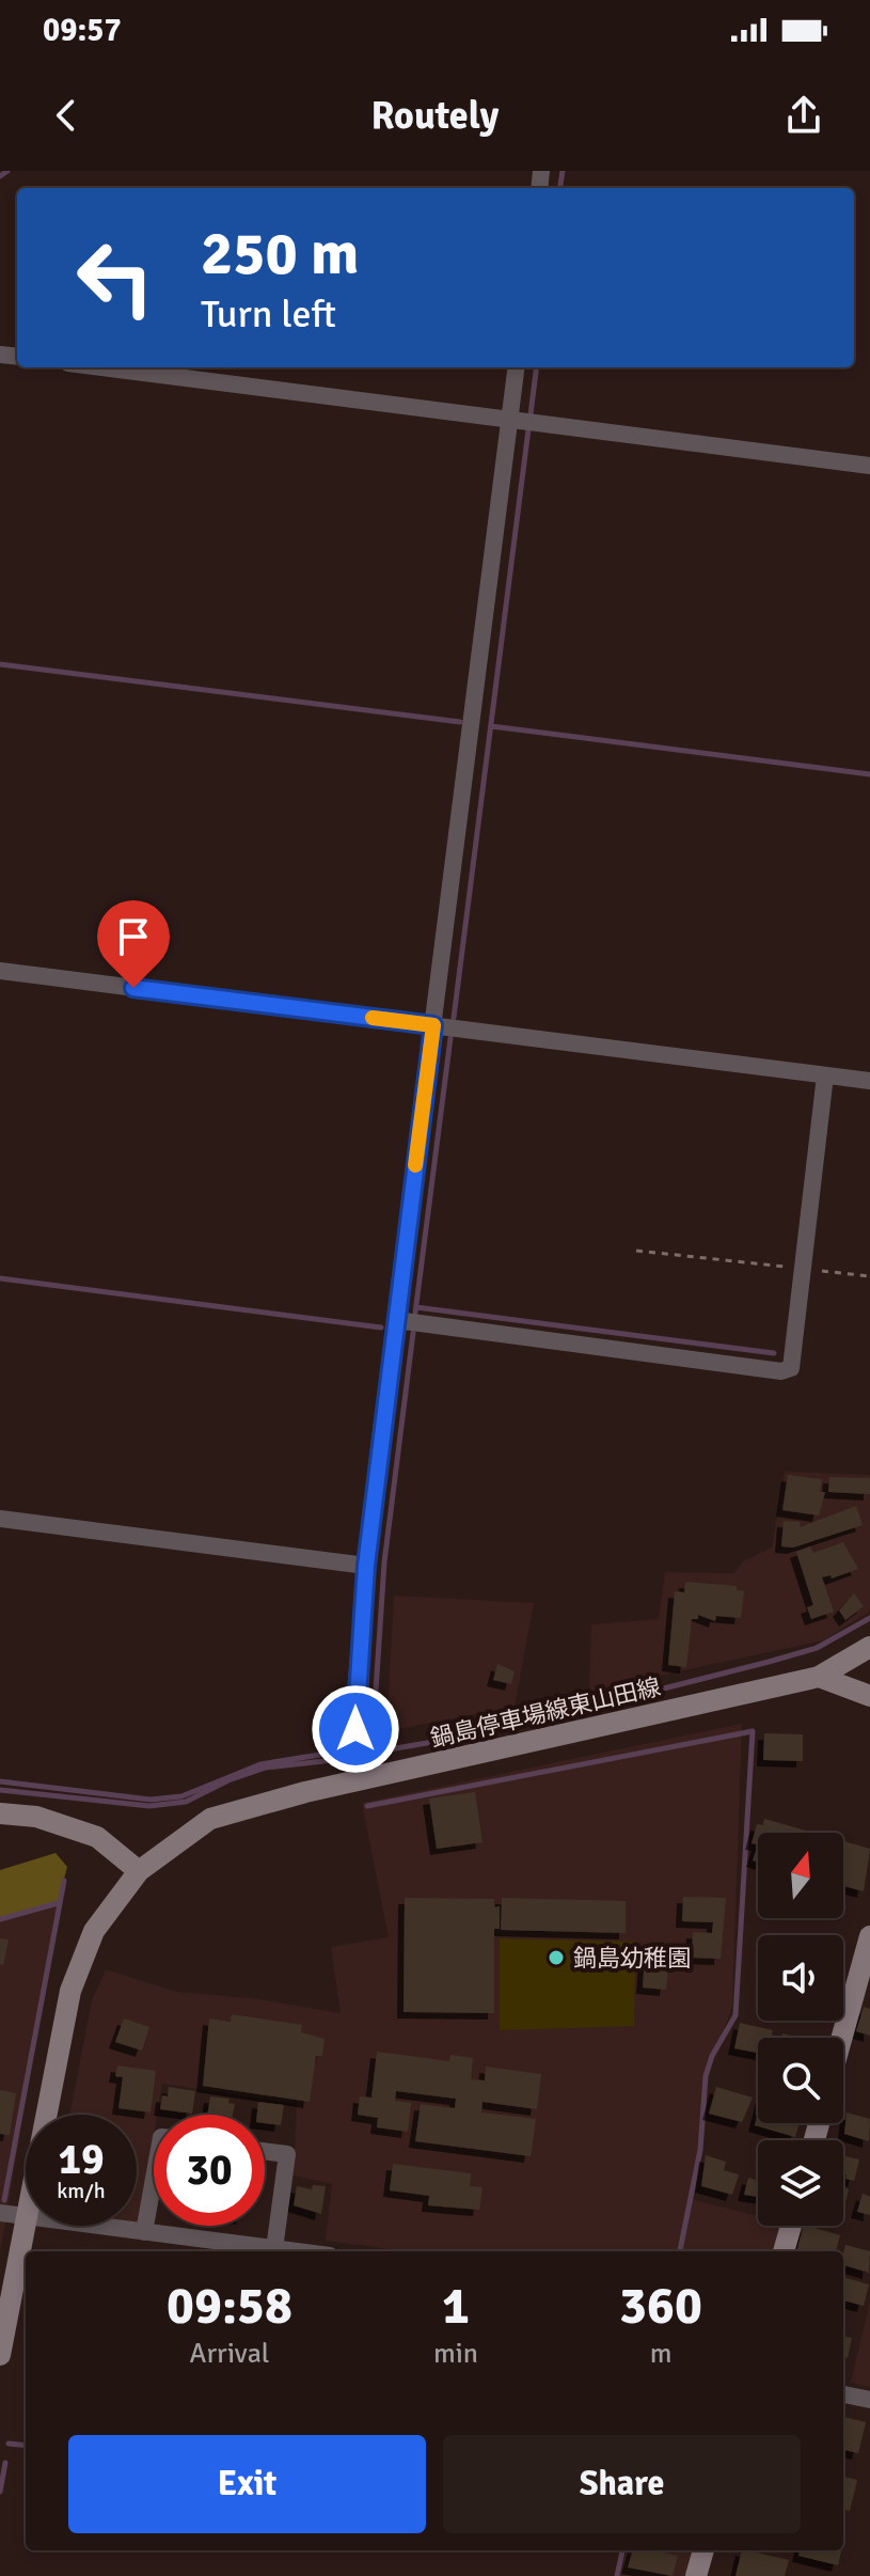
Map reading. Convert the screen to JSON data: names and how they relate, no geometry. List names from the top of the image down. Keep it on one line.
{"streets":{"main road":["鍋島停車場線東山田線"]},"places":["鍋島幼稚園"],"north":"top","page":{"status":"09:57","header":"Routely","turn":["250 m","Turn left"],"speed":"19 km/h","limit":"30","eta":["09:58","Arrival","1","min","360","m"],"buttons":["Exit","Share"]}}
